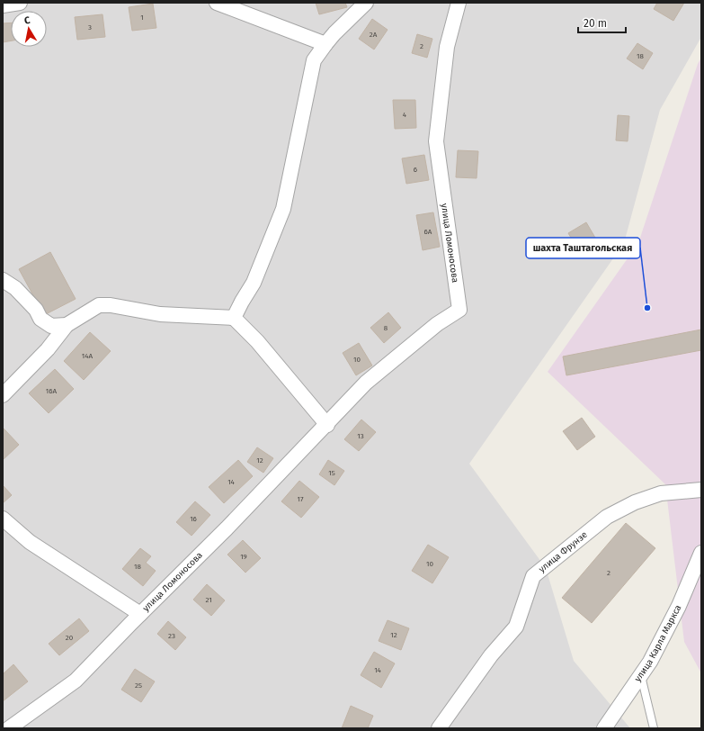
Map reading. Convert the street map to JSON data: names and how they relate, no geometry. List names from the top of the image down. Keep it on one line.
{"streets":{"street":["улица Ломоносова","улица Фрунзе","улица Карла Маркса"]},"places":["шахта Таштагольская"],"house_numbers":["1","3","2А","2","18","4","6","6А","8","14А","10","16А","13","12","15","14","17","16","19","10","18","2","21","12","23","20","14","25"],"scale_bar":"20 m","north":"top"}
